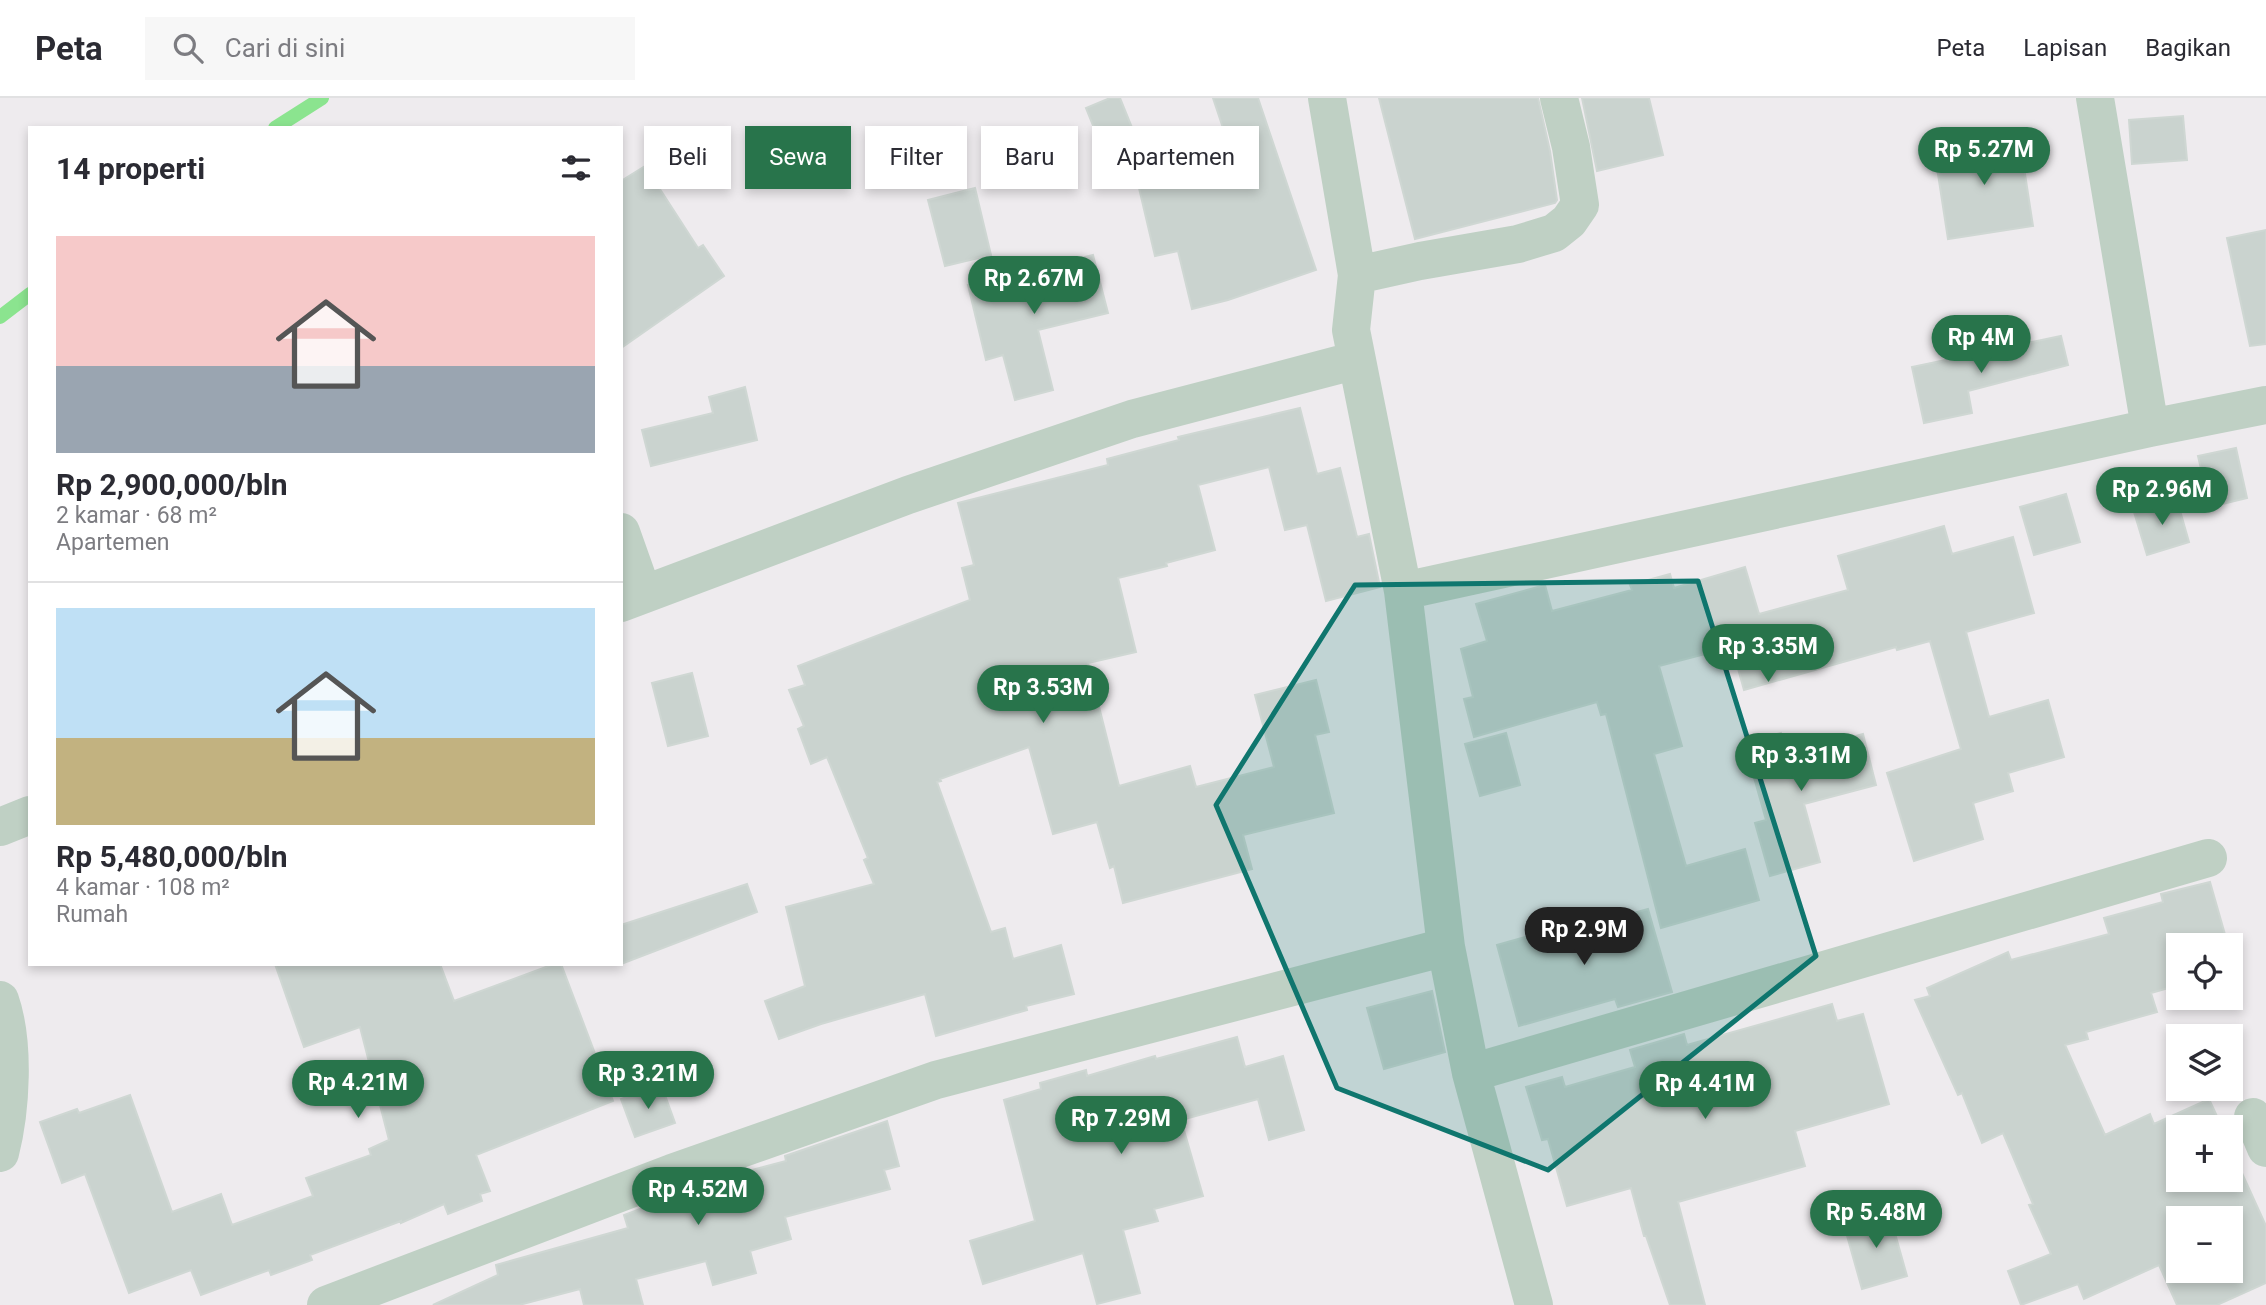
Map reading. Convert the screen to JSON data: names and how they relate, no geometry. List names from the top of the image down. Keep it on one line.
{"page":{"header":"Peta","search":"Cari di sini","nav":["Peta","Lapisan","Bagikan"],"chip":["Beli","Sewa","Filter","Baru","Apartemen"],"heading":"14 properti","price":["Rp 5.27M","Rp 2.67M","Rp 4M","Rp 2.96M","Rp 3.35M","Rp 3.53M","Rp 3.31M","Rp 2.9M","Rp 3.21M","Rp 4.21M","Rp 4.41M","Rp 7.29M","Rp 4.52M","Rp 5.48M"],"list":[{"name":"Rp 2,900,000/bln","note":"2 kamar · 68 m² · Apartemen"},{"name":"Rp 5,480,000/bln","note":"4 kamar · 108 m² · Rumah"}],"map_buttons":["+","−"]}}
